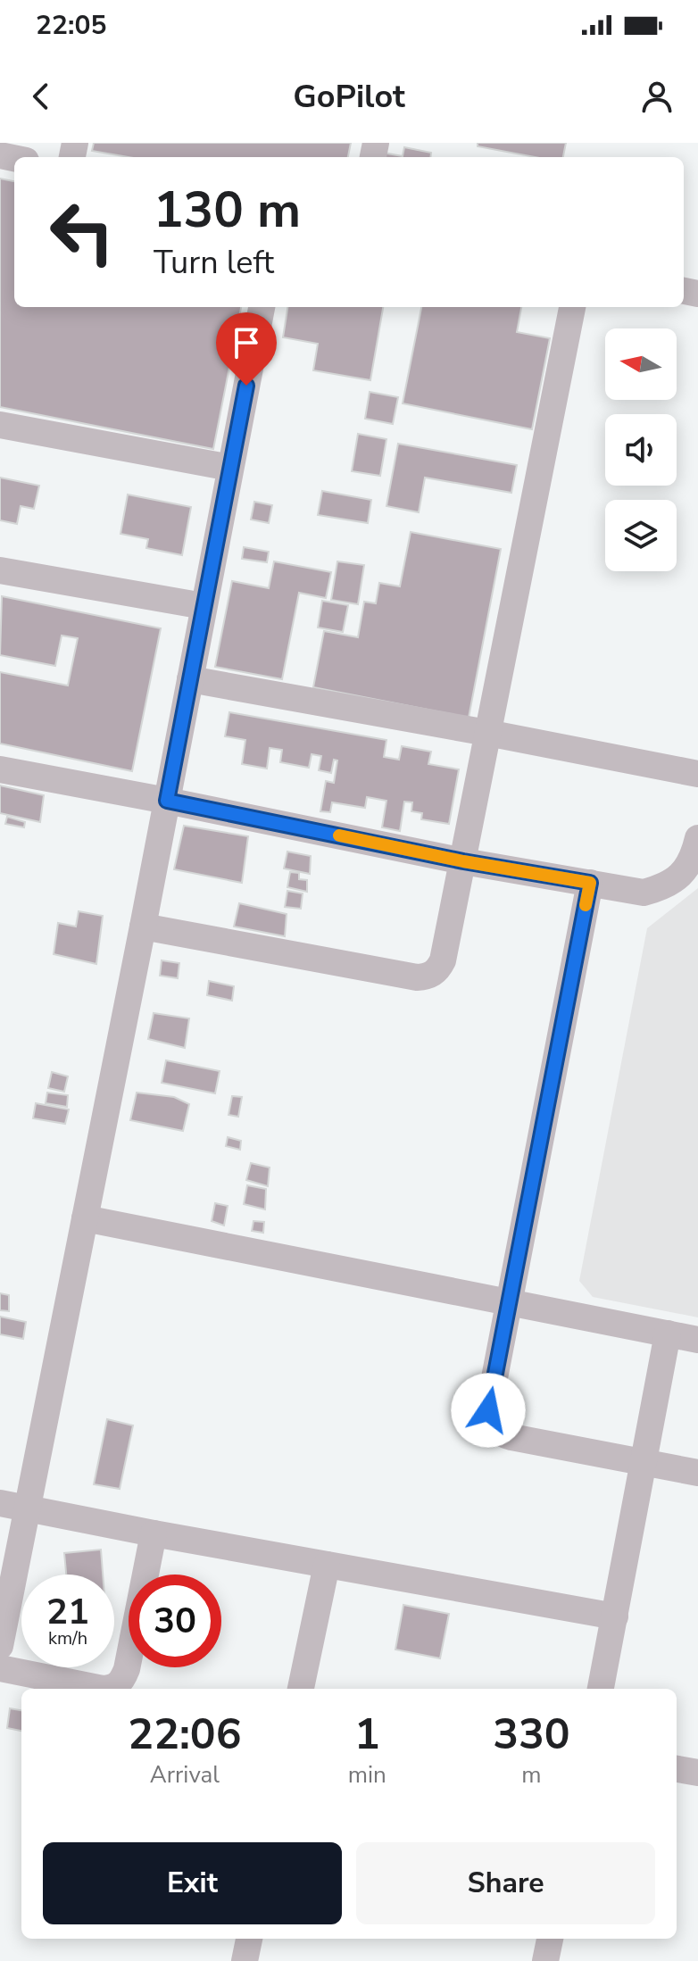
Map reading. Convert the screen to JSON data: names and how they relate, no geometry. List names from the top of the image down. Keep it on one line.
{"north":"left","page":{"status":"22:05","header":"GoPilot","turn":["130 m","Turn left"],"speed":"21 km/h","limit":"30","eta":["22:06","Arrival","1","min","330","m"],"buttons":["Exit","Share"]}}
